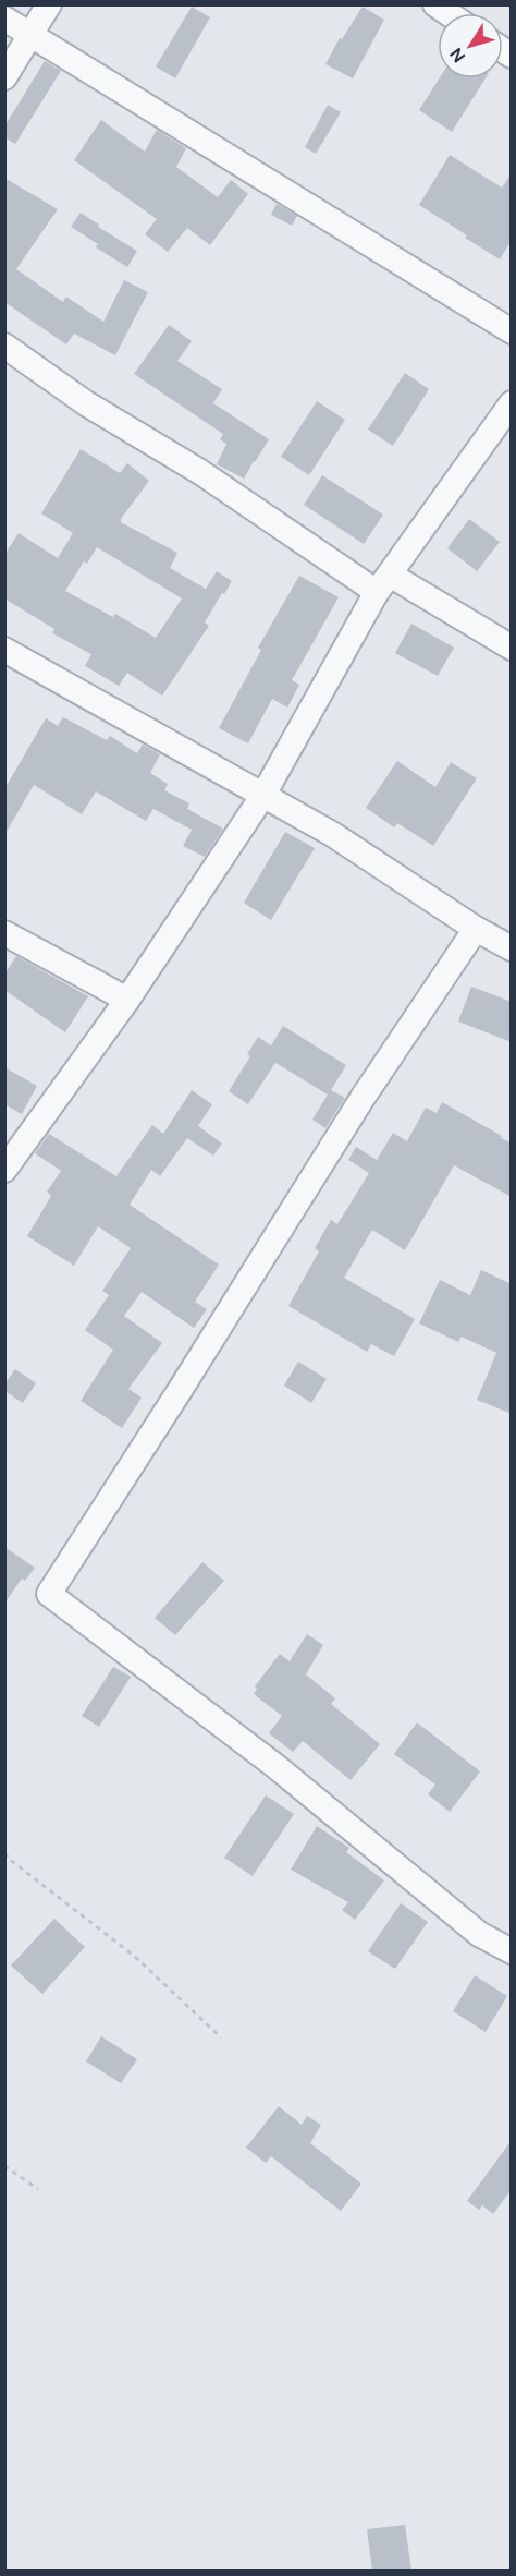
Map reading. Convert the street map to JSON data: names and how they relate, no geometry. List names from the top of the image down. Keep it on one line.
{"north":"bottom left"}
